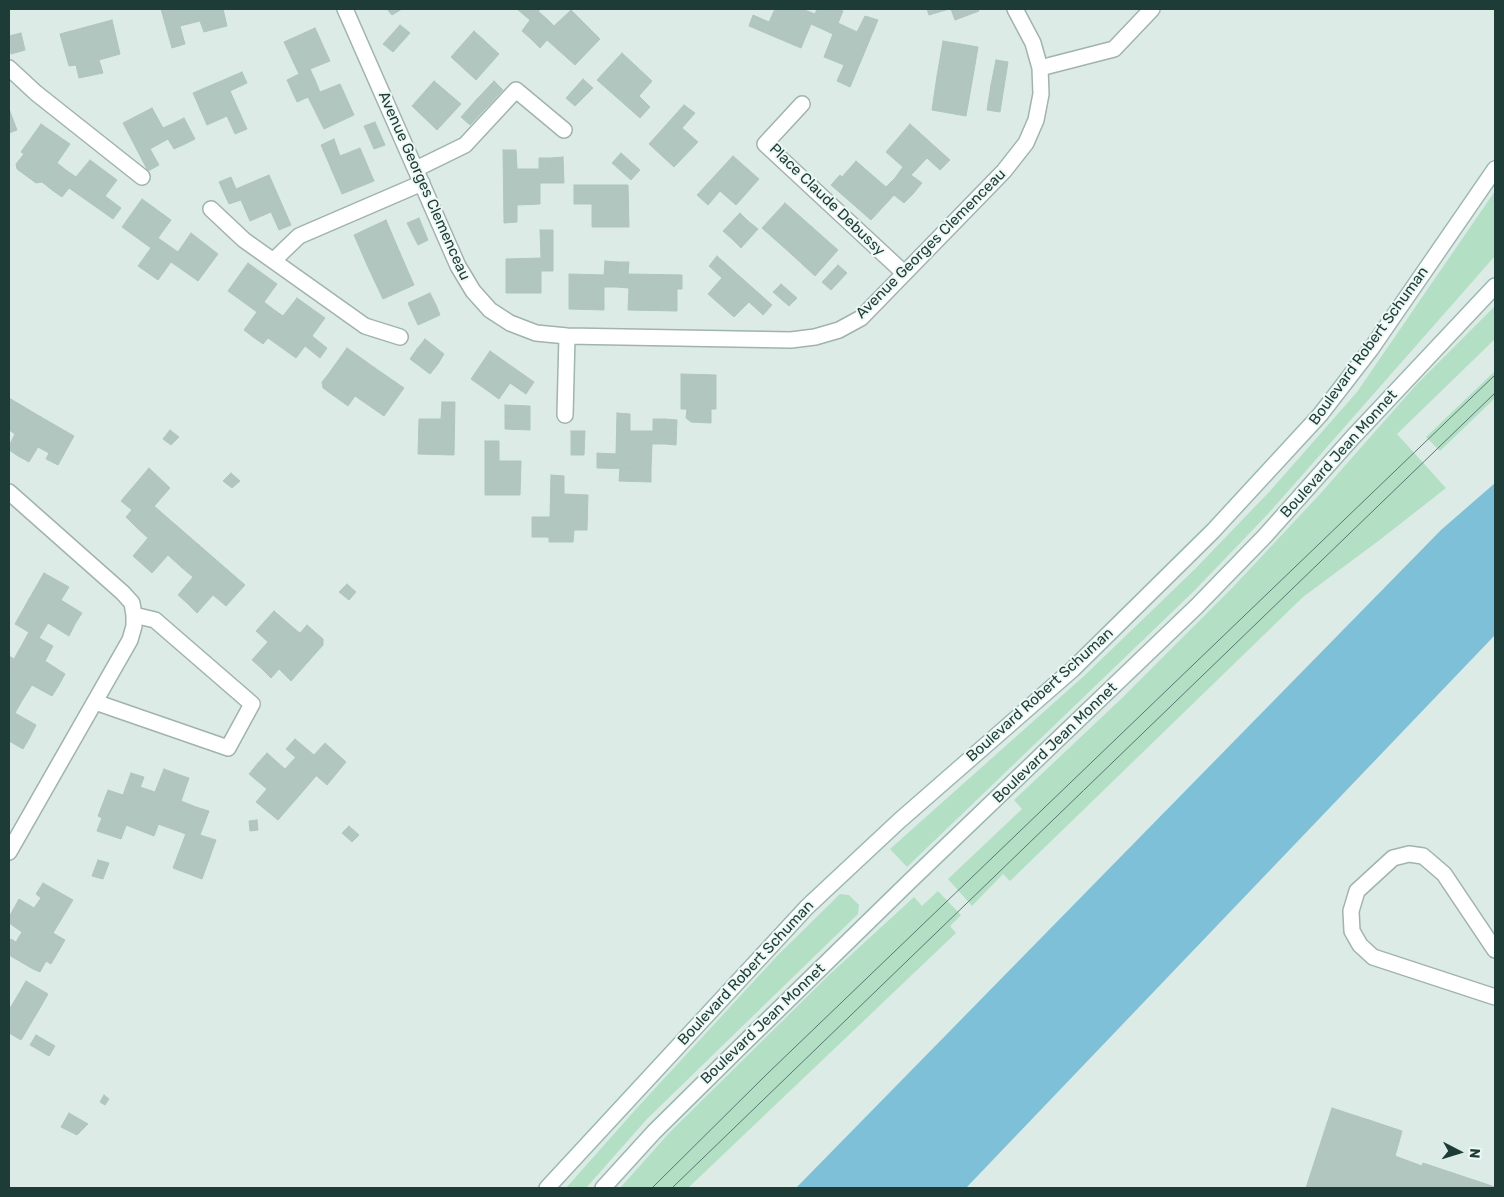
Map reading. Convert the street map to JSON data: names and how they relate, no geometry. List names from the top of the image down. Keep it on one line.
{"streets":{"street":["Avenue Georges Clemenceau","Place Claude Debussy","Boulevard Robert Schuman","Boulevard Jean Monnet"]},"crossings":[["Avenue Georges Clemenceau","Place Claude Debussy"]],"north":"right"}
